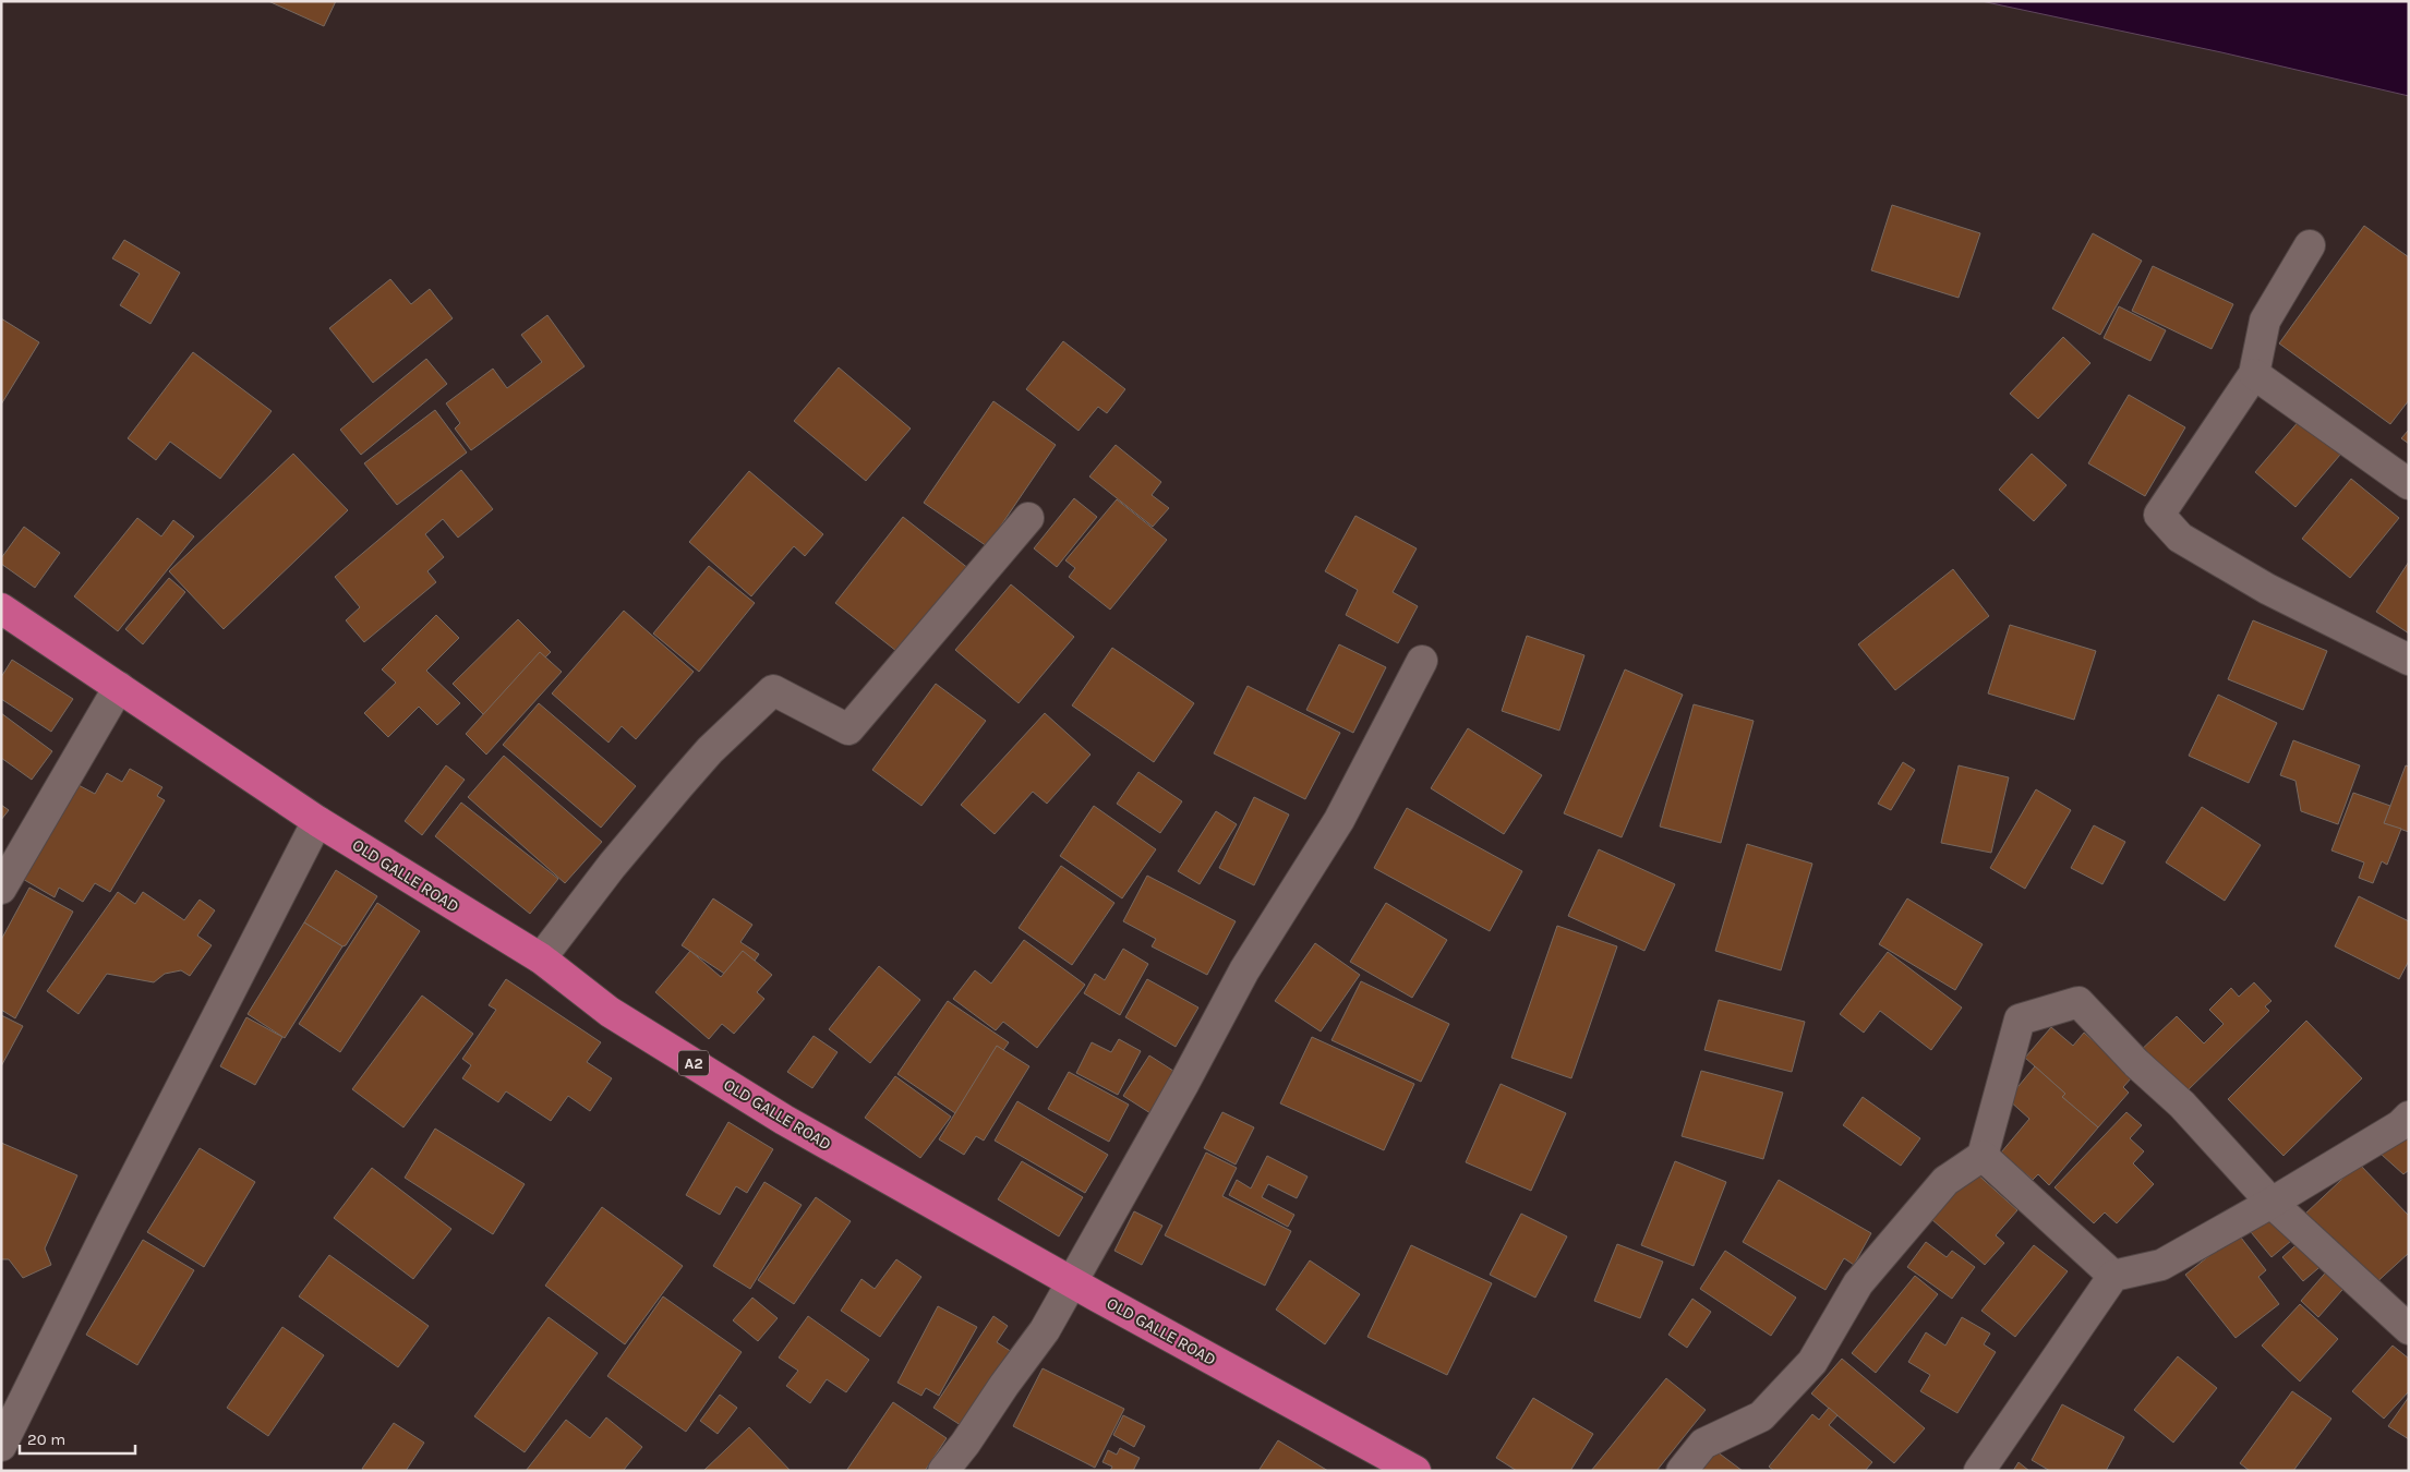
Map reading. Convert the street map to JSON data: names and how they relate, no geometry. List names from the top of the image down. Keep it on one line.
{"streets":{"highway":["OLD GALLE ROAD","A2"]},"scale_bar":"20 m"}
